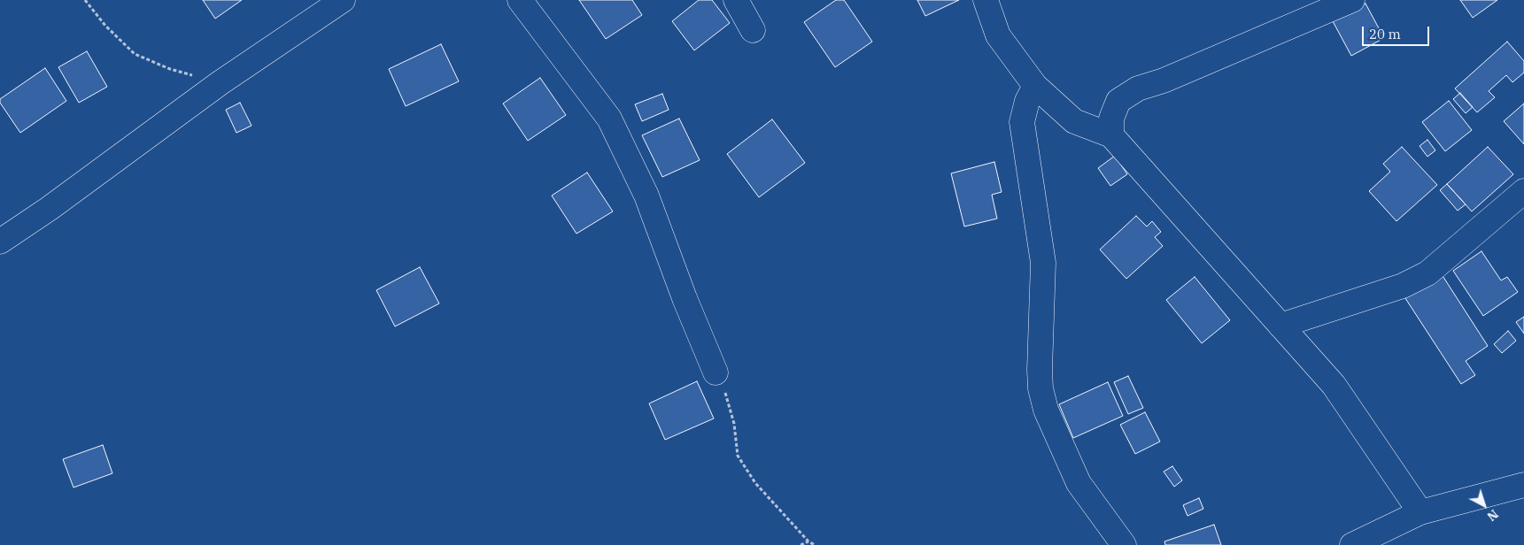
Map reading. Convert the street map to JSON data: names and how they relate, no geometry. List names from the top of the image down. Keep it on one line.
{"scale_bar":"20 m","north":"bottom right"}
